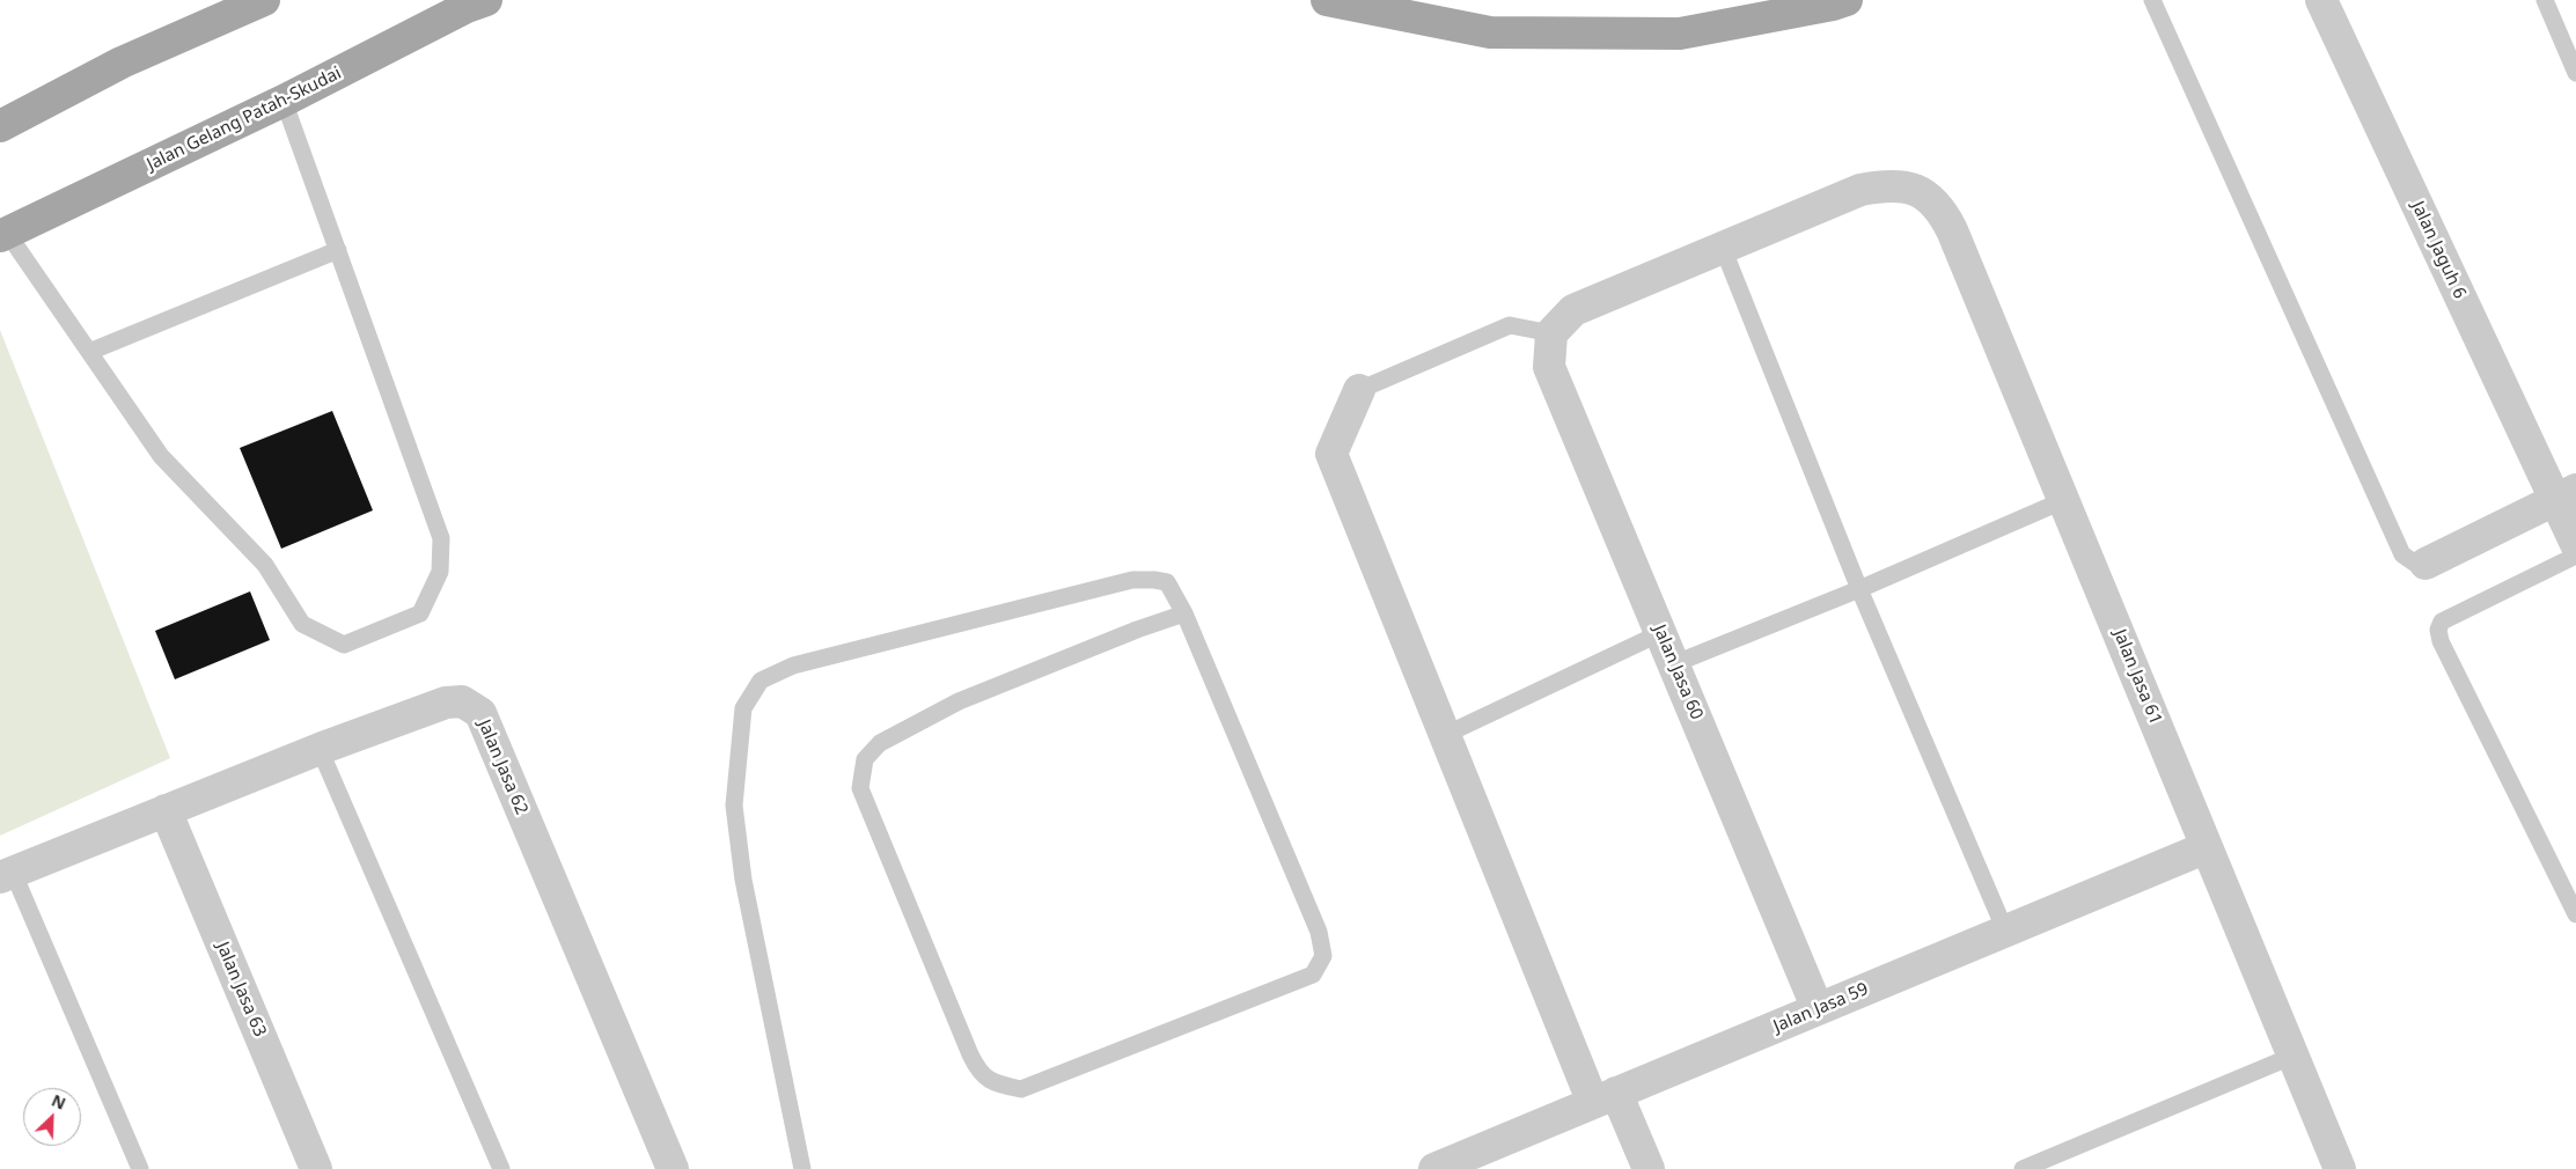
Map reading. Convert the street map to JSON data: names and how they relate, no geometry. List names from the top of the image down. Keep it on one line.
{"streets":{"main road":["Jalan Gelang Patah-Skudai"],"street":["Jalan Jaguh 6","Jalan Jasa 60","Jalan Jasa 61","Jalan Jasa 62","Jalan Jasa 63","Jalan Jasa 59"]},"crossings":[["Jalan Jasa 60","Jalan Jasa 59"],["Jalan Jasa 61","Jalan Jasa 59"],["Jalan Jasa 62","Jalan Jasa 63"]],"north":"top right"}
